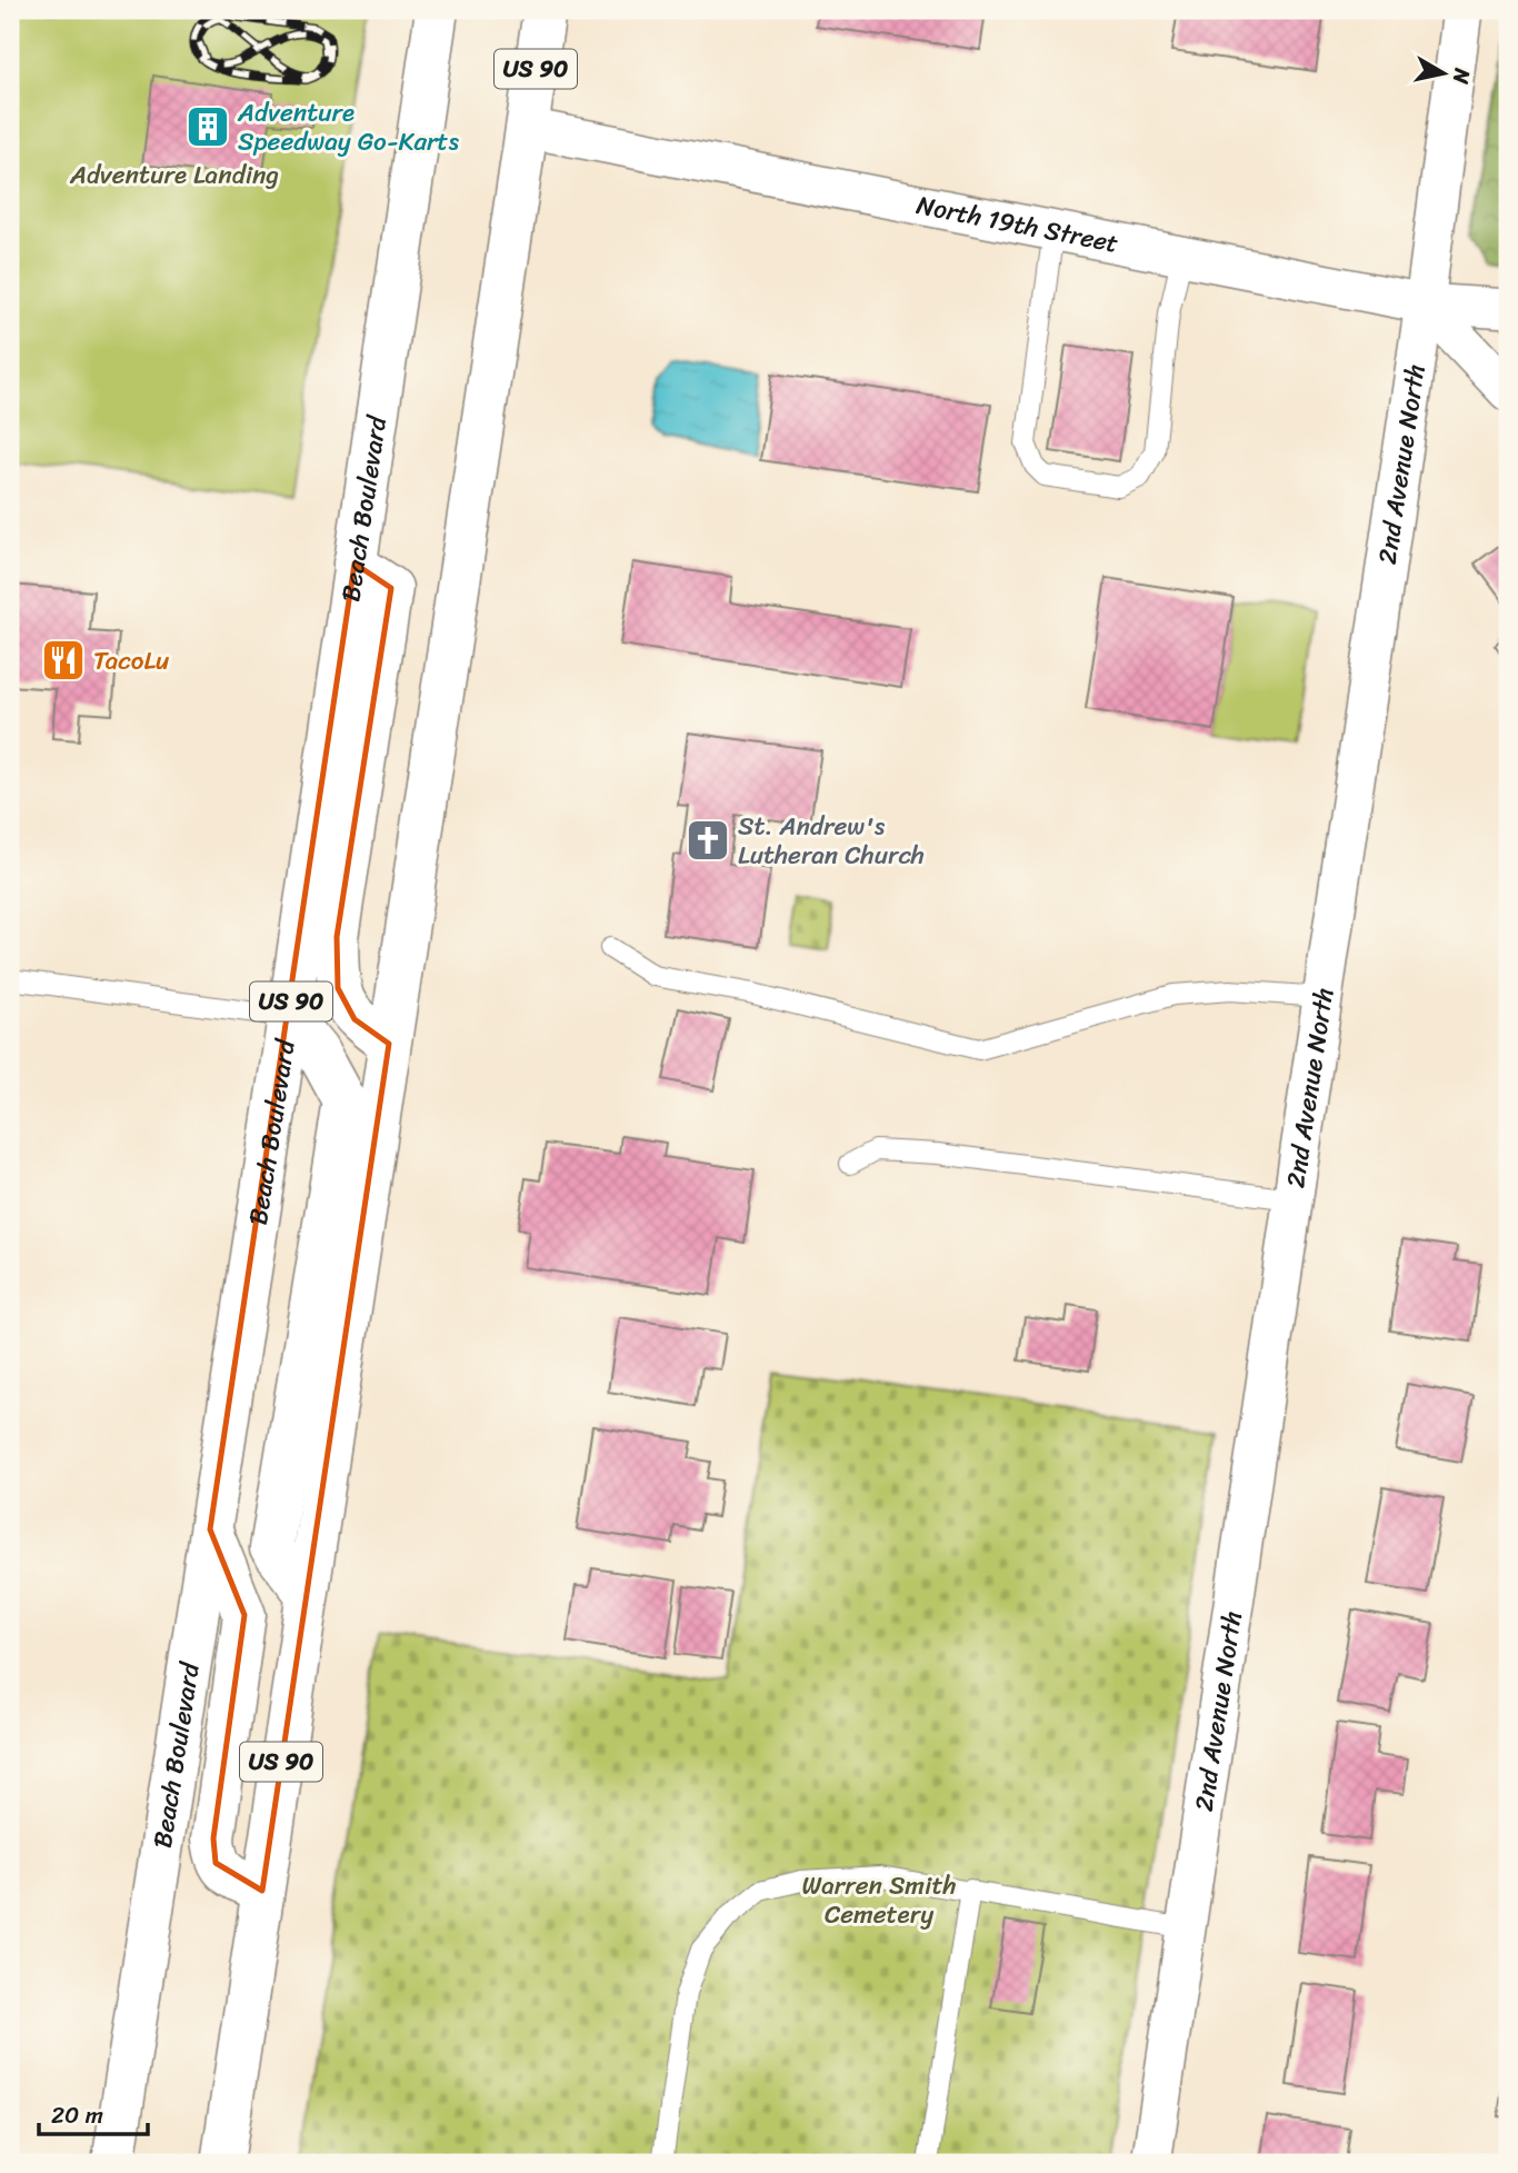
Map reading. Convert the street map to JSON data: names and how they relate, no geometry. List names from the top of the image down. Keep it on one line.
{"streets":{"highway":["US 90","Beach Boulevard"],"street":["North 19th Street","2nd Avenue North"]},"crossings":[["US 90","North 19th Street"],["North 19th Street","2nd Avenue North"]],"parks":["Adventure Landing","Warren Smith Cemetery"],"places":{"building":["Adventure Speedway Go-Karts"],"restaurant":["TacoLu"],"church":["St. Andrew's Lutheran Church"]},"scale_bar":"20 m","north":"right"}
